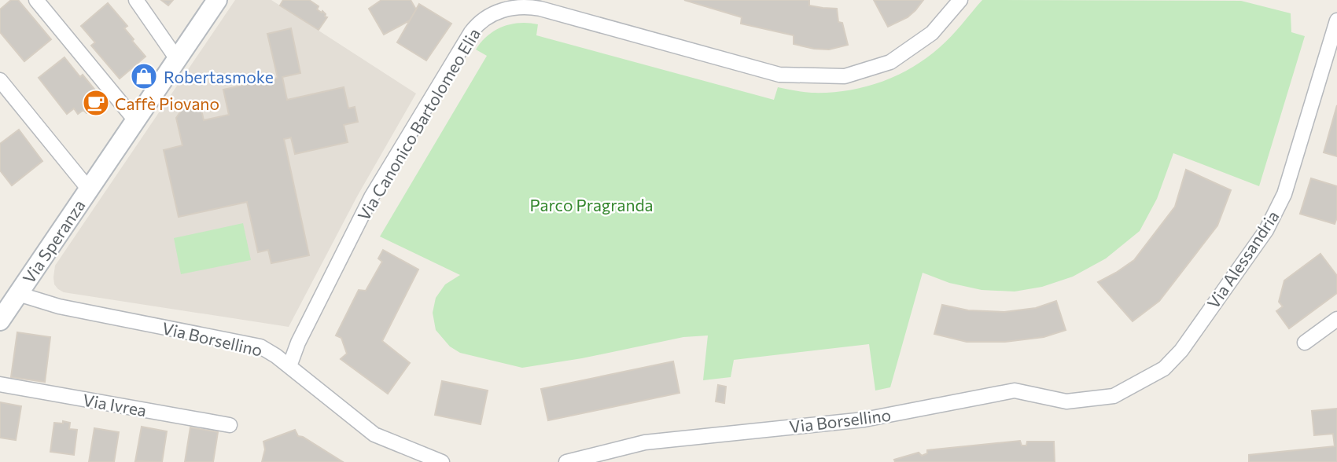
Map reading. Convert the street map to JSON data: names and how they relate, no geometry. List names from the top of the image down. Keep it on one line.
{"streets":{"street":["Via Canonico Bartolomeo Elia","Via Speranza","Via Alessandria","Via Borsellino","Via Ivrea"]},"crossings":[["Via Canonico Bartolomeo Elia","Via Borsellino"],["Via Speranza","Via Borsellino"],["Via Alessandria","Via Borsellino"]],"parks":["Parco Pragranda"],"places":{"shop":["Robertasmoke"],"cafe":["Caffè Piovano"]}}
